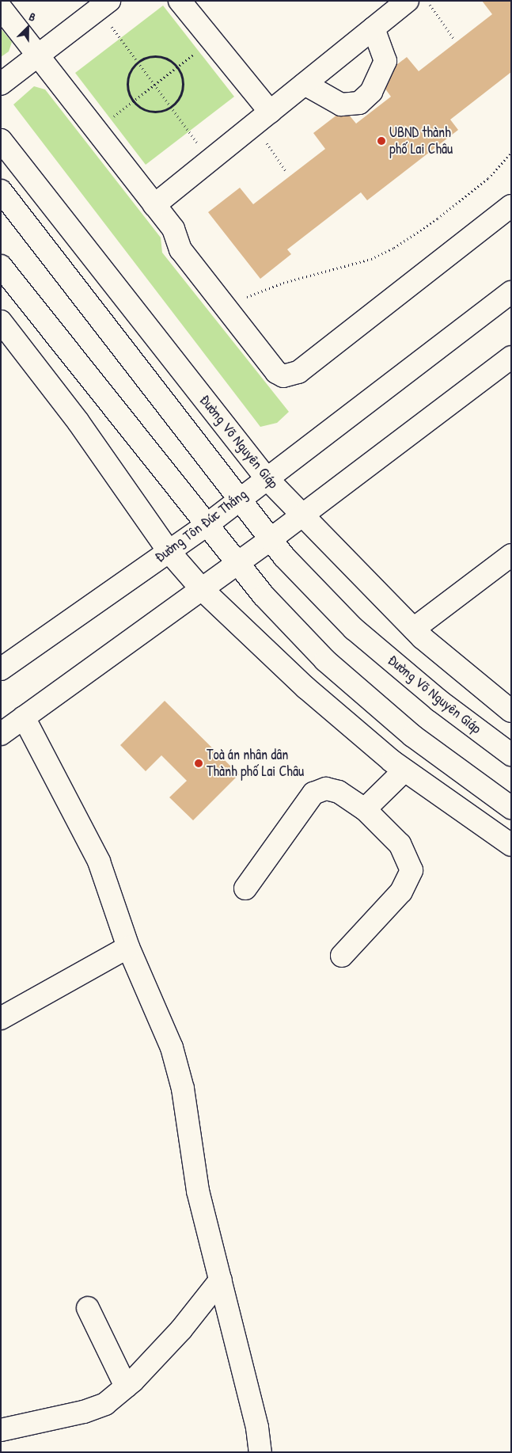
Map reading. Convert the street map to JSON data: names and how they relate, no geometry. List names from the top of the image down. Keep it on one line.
{"streets":{"main road":["Đường Võ Nguyên Giáp","Đường Tôn Đức Thắng"]},"crossings":[["Đường Võ Nguyên Giáp","Đường Tôn Đức Thắng"]],"places":["UBND thành phố Lai Châu","Toà án nhân dân Thành phố Lai Châu"],"north":"top right"}
